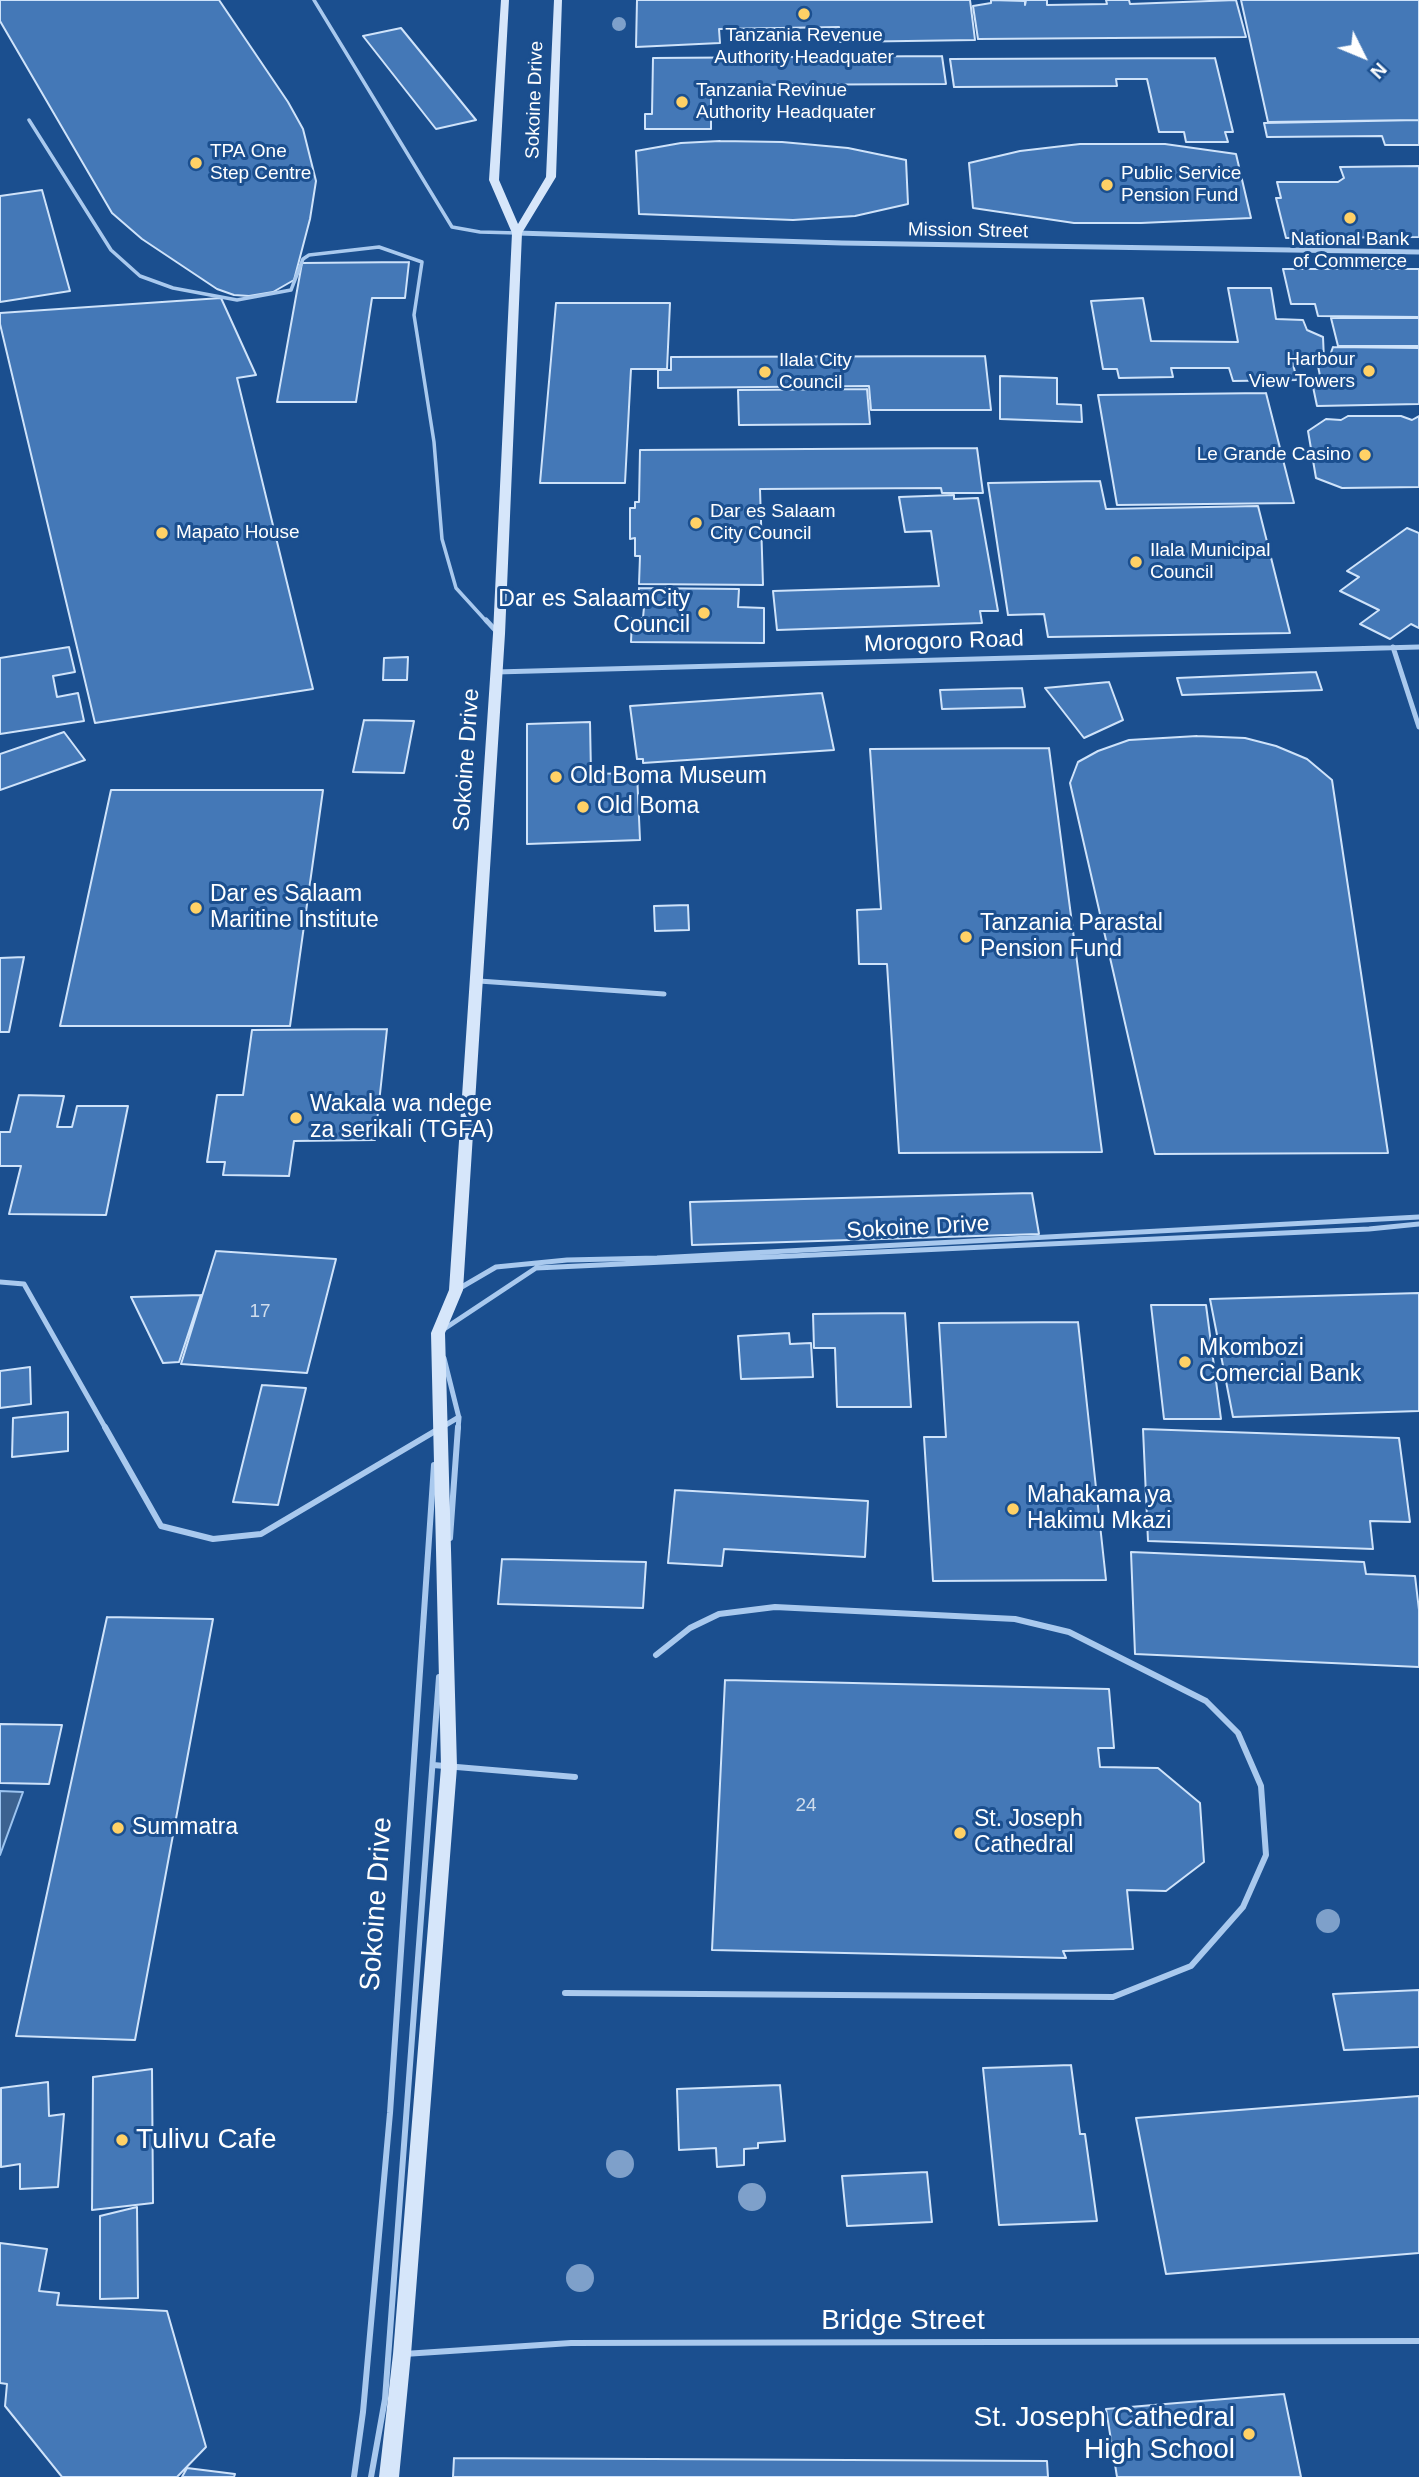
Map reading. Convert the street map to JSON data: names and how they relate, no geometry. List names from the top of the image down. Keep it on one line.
{"streets":{"street":["Sokoine Drive","Mission Street"],"lane":["Morogoro Road","Bridge Street"]},"crossings":[["Sokoine Drive","Mission Street"],["Sokoine Drive","Morogoro Road"],["Sokoine Drive","Bridge Street"]],"places":["Tanzania Revenue Authority Headquater","Tanzania Revinue Authority Headquater","TPA One Step Centre","Public Service Pension Fund","National Bank of Commerce","Harbour View Towers","Ilala City Council","Le Grande Casino","Dar es Salaam City Council","Mapato House","Ilala Municipal Council","Dar es SalaamCity Council","Old Boma Museum","Old Boma","Dar es Salaam Maritine Institute","Tanzania Parastal Pension Fund","Wakala wa ndege za serikali (TGFA)","Mkombozi Comercial Bank","Mahakama ya Hakimu Mkazi","Summatra","St. Joseph Cathedral","Tulivu Cafe","St. Joseph Cathedral High School"],"house_numbers":["17","24"],"north":"bottom right"}
